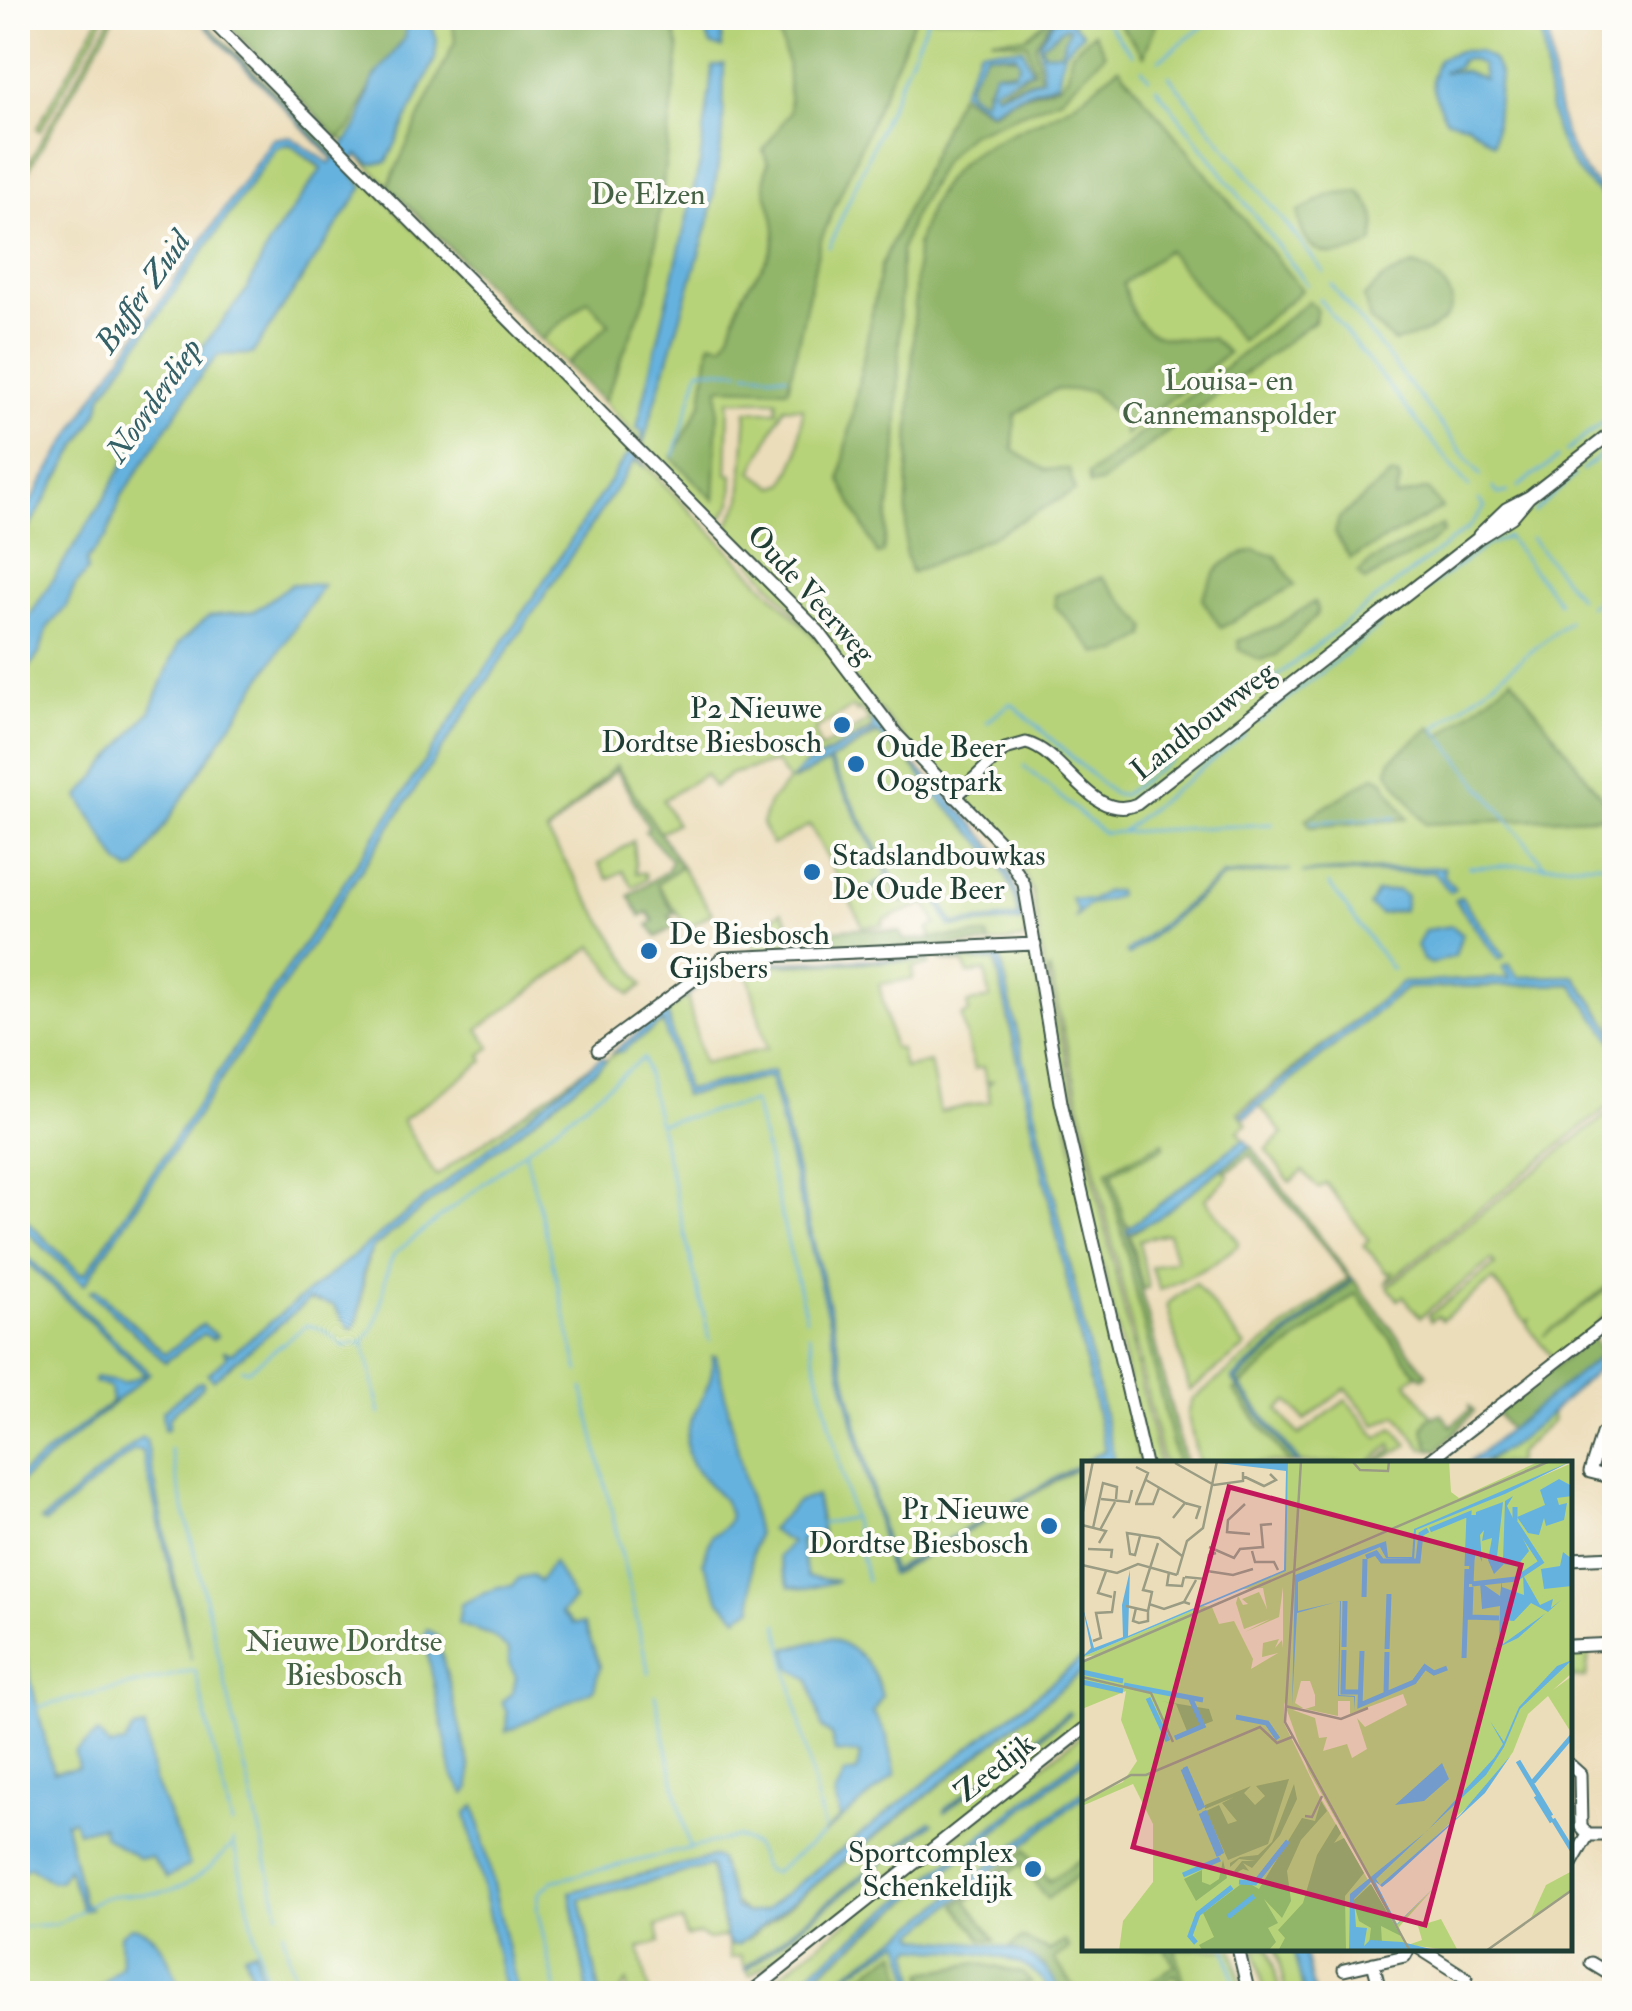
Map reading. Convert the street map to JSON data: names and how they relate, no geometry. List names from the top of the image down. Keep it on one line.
{"streets":{"street":["Oude Veerweg","Landbouwweg","Zeedijk"]},"crossings":[["Oude Veerweg","Landbouwweg"]],"water":["Buffer Zuid","Noorderdiep"],"parks":["De Elzen","Louisa- en Cannemanspolder","Nieuwe Dordtse Biesbosch"],"places":["P2 Nieuwe Dordtse Biesbosch","Oude Beer Oogstpark","Stadslandbouwkas De Oude Beer","De Biesbosch Gijsbers","P1 Nieuwe Dordtse Biesbosch","Sportcomplex Schenkeldijk"]}
